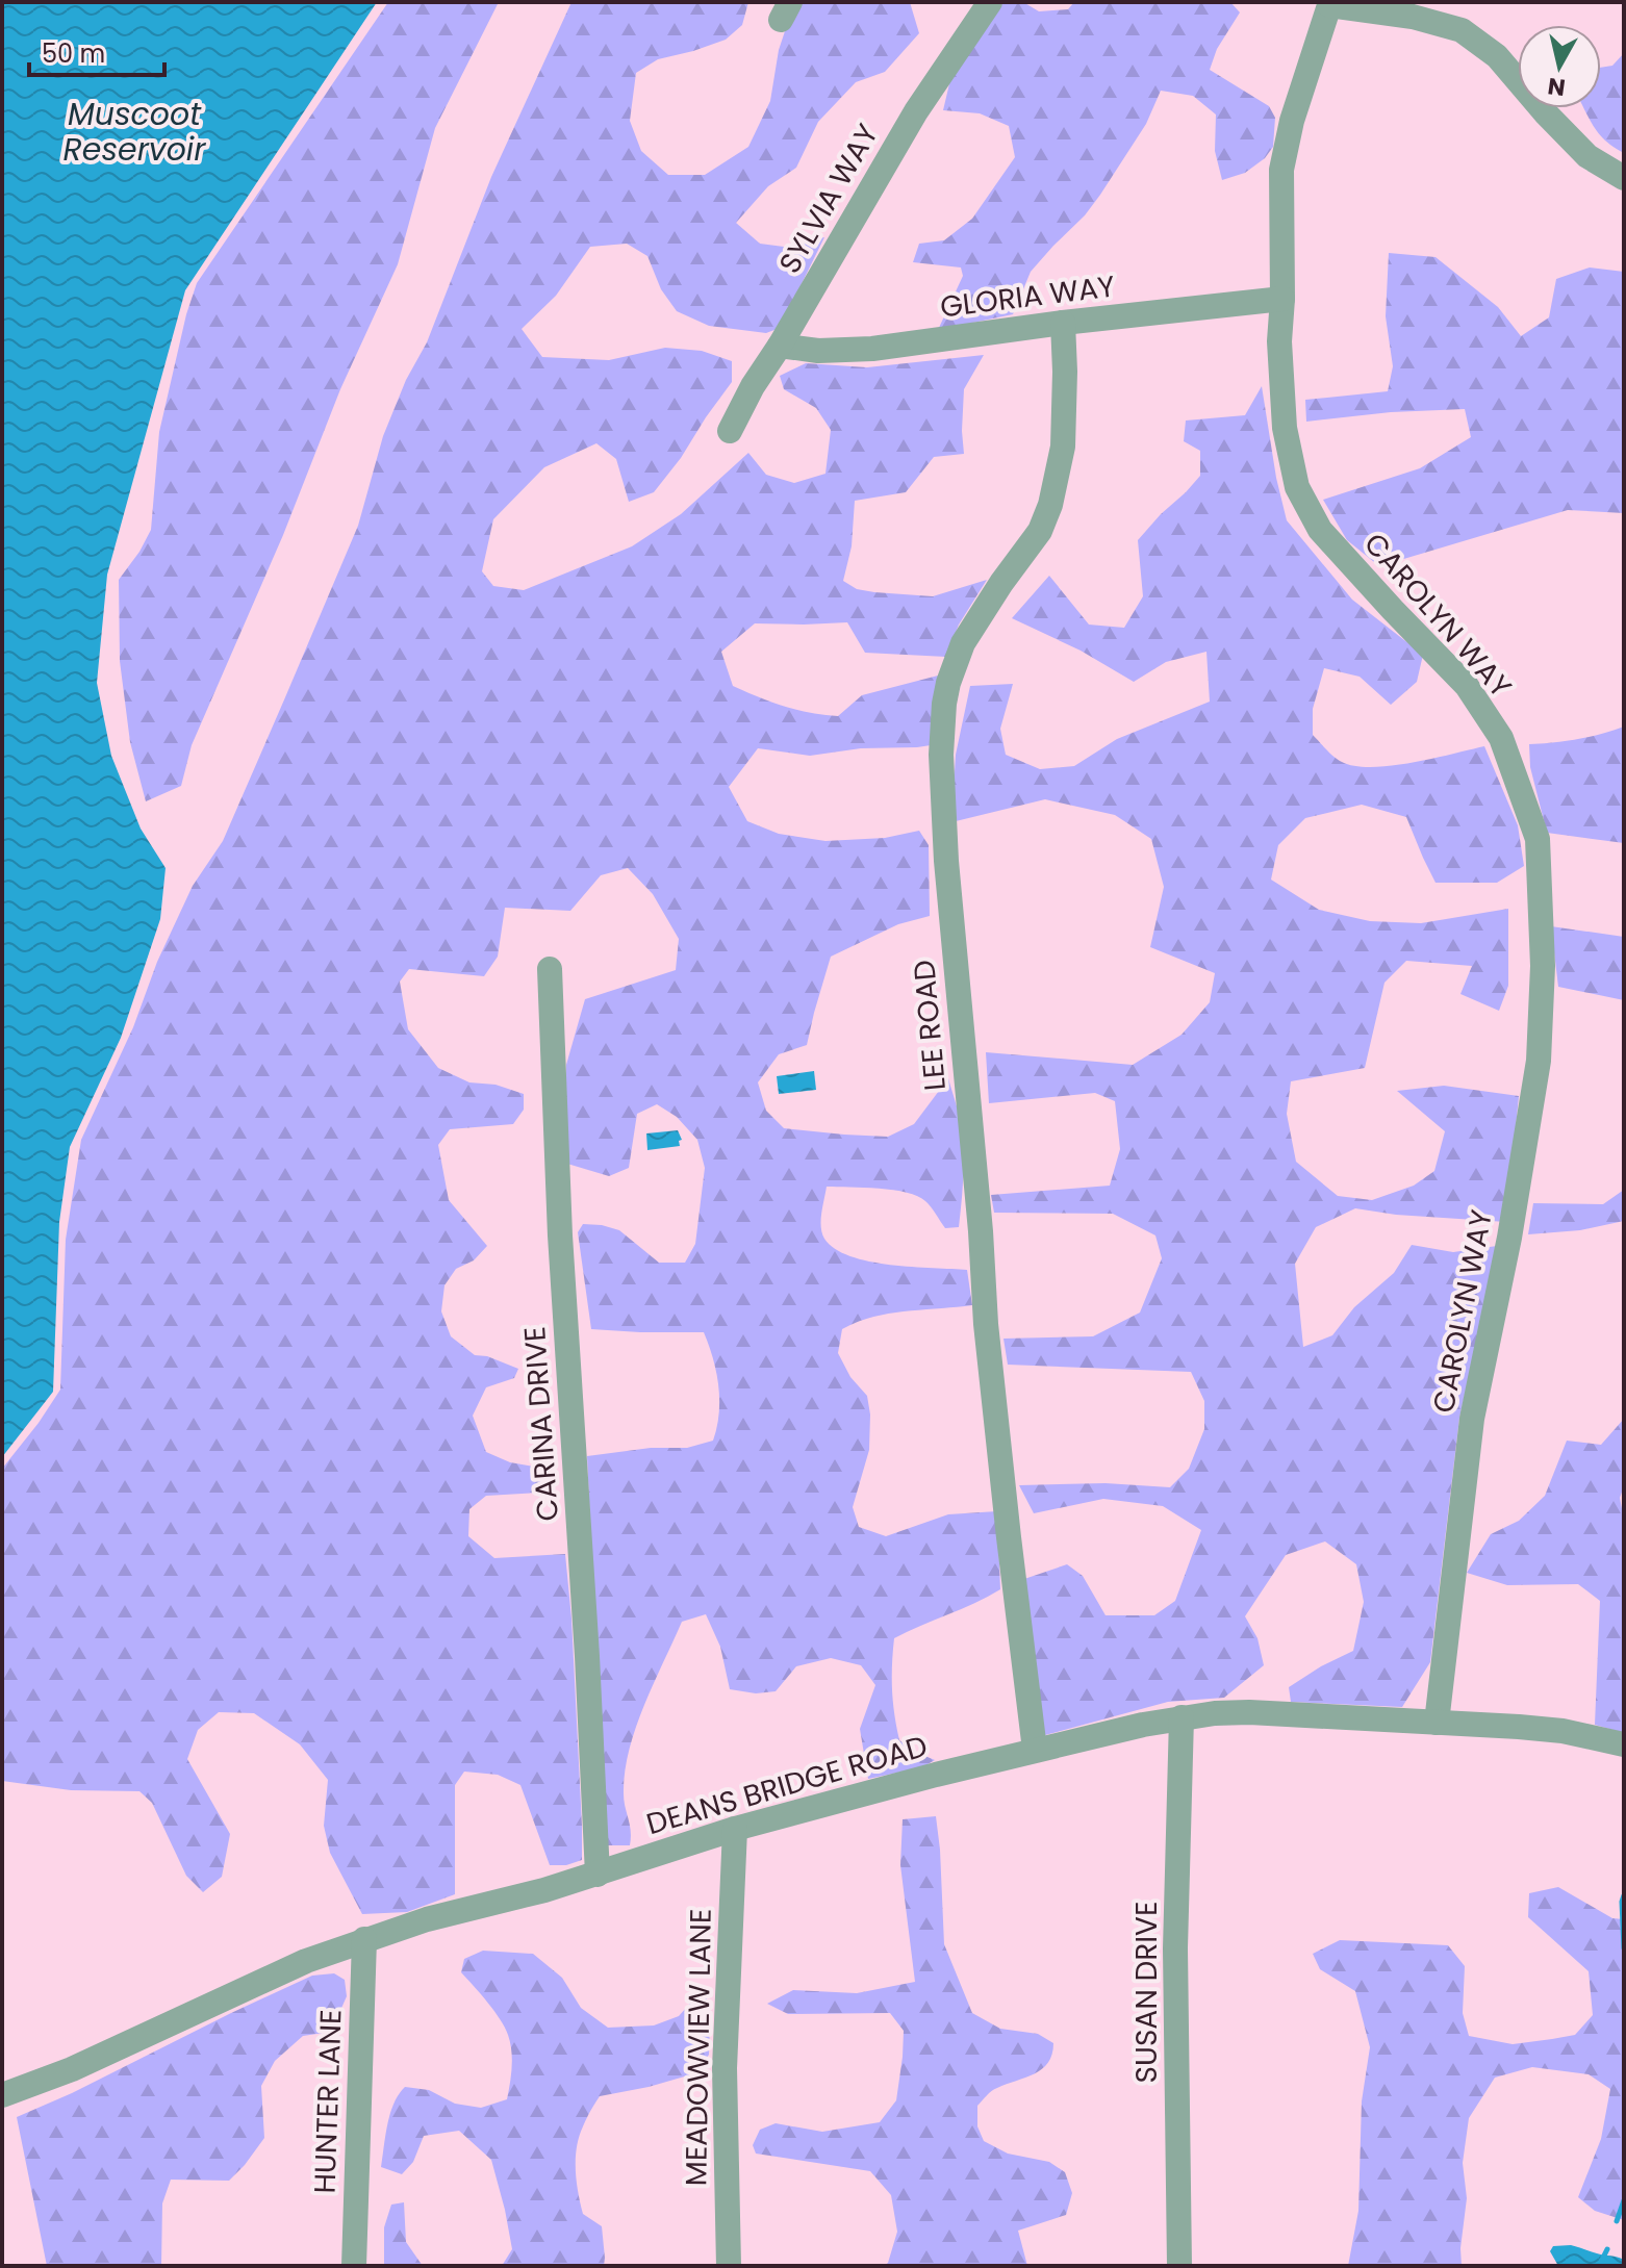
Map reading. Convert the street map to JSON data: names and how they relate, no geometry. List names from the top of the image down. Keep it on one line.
{"streets":{"street":["SYLVIA WAY","GLORIA WAY","CAROLYN WAY","LEE ROAD","CARINA DRIVE","DEANS BRIDGE ROAD","SUSAN DRIVE","MEADOWVIEW LANE","HUNTER LANE"]},"crossings":[["SYLVIA WAY","GLORIA WAY"],["GLORIA WAY","CAROLYN WAY"],["GLORIA WAY","LEE ROAD"],["CAROLYN WAY","DEANS BRIDGE ROAD"],["LEE ROAD","DEANS BRIDGE ROAD"],["CARINA DRIVE","DEANS BRIDGE ROAD"],["DEANS BRIDGE ROAD","SUSAN DRIVE"],["DEANS BRIDGE ROAD","MEADOWVIEW LANE"],["DEANS BRIDGE ROAD","HUNTER LANE"]],"water":["Muscoot Reservoir"],"scale_bar":"50 m","north":"bottom"}
